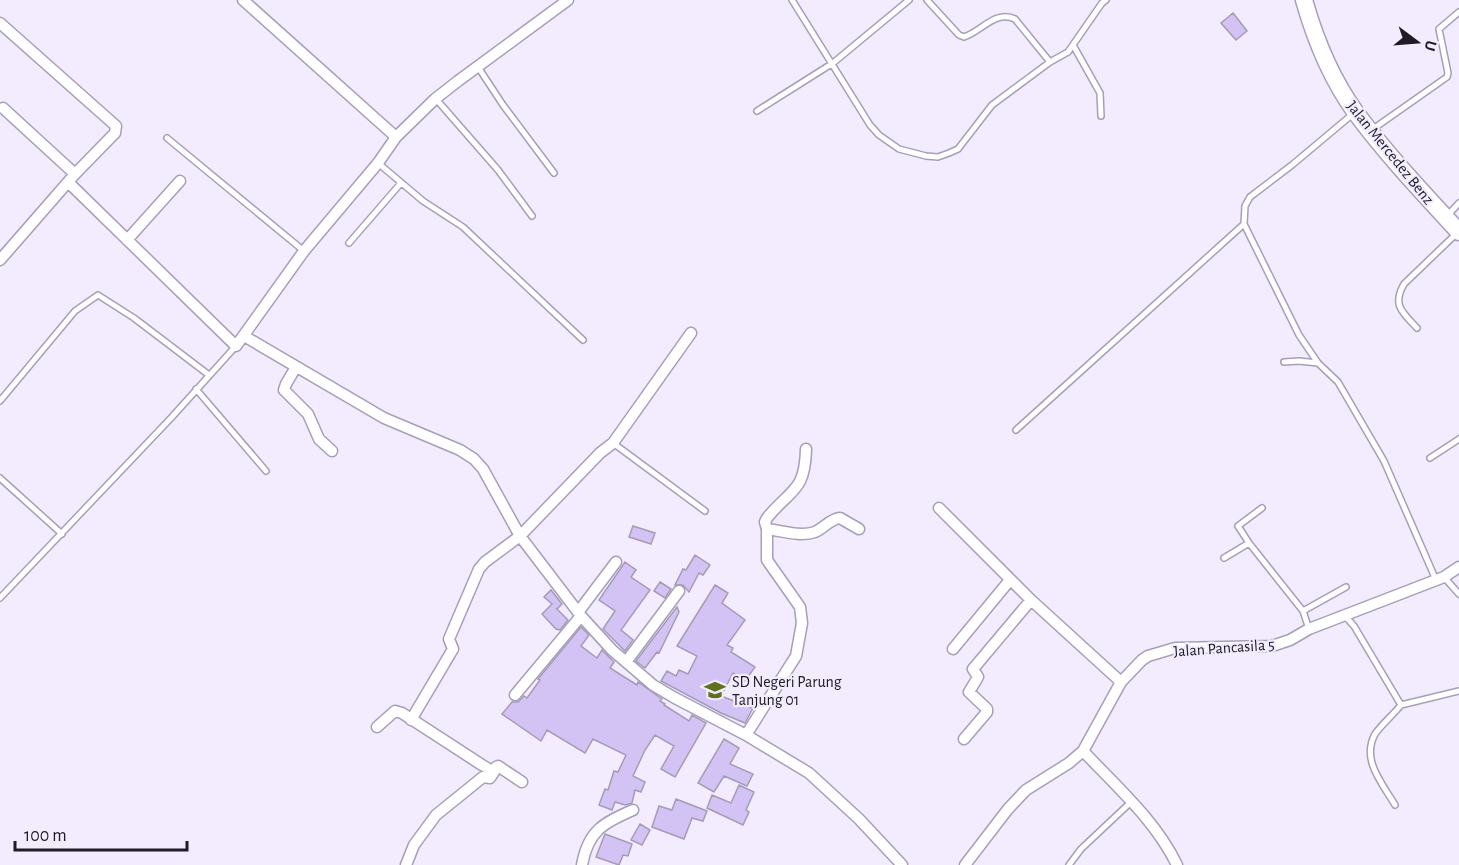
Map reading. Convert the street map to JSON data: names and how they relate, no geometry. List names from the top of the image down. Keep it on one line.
{"streets":{"main road":["Jalan Mercedez Benz"],"street":["Jalan Pancasila 5"]},"places":{"school or university":["SD Negeri Parung Tanjung 01"]},"scale_bar":"100 m","north":"right"}
